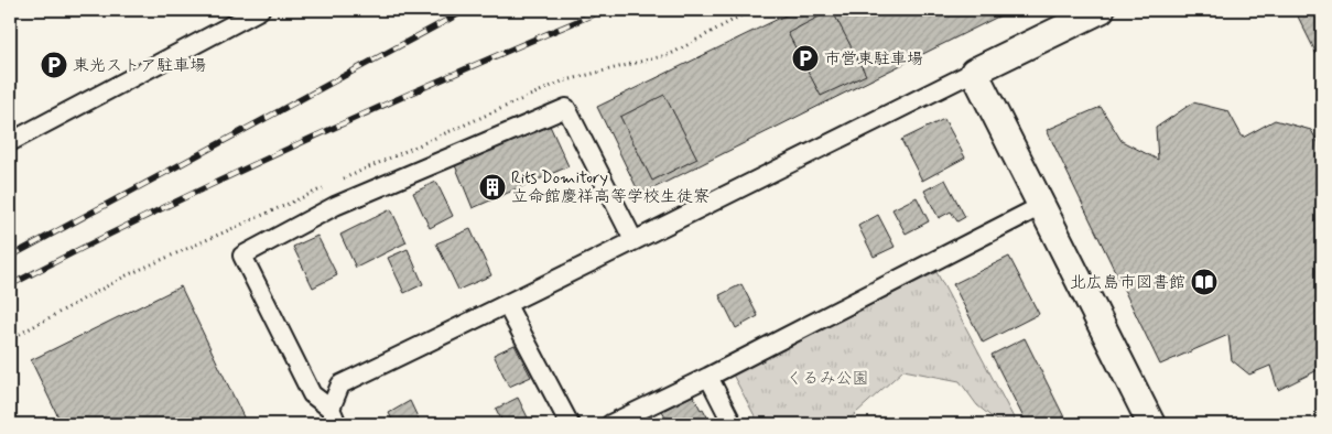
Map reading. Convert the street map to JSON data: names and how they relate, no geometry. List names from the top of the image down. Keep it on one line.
{"parks":["くるみ公園"],"places":{"parking":["市営東駐車場","東光ストア駐車場"],"building":["Rits Domitory 立命館慶祥高等学校生徒寮"],"library":["北広島市図書館"]}}
